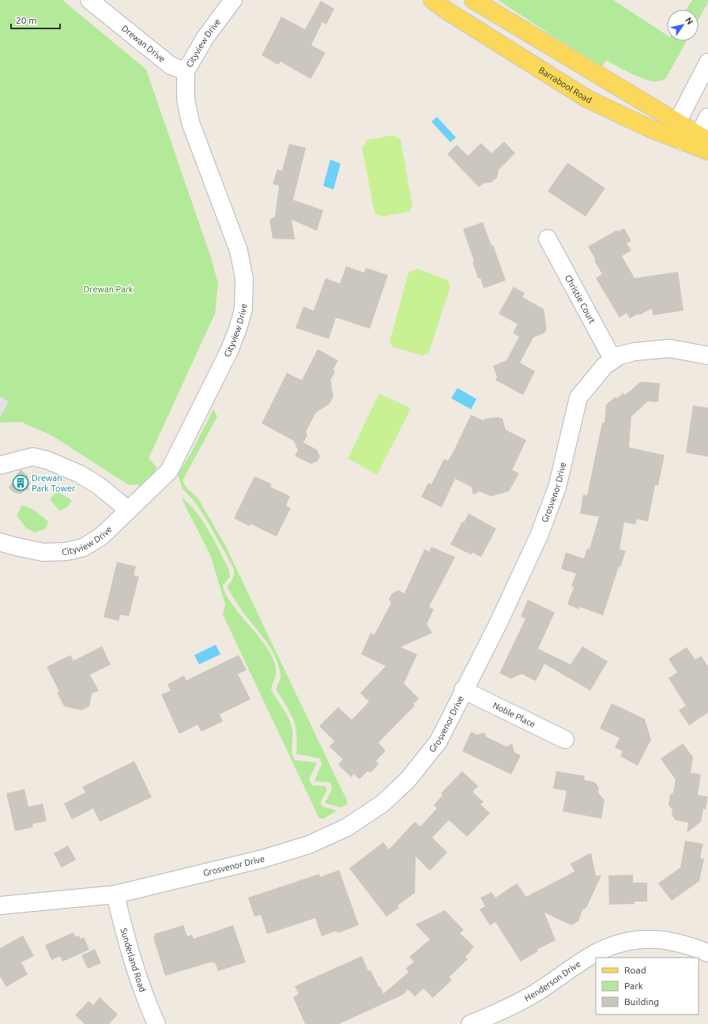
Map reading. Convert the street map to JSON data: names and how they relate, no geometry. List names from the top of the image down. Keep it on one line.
{"streets":{"main road":["Barrabool Road"],"street":["Drewan Drive","Cityview Drive","Christie Court","Grosvenor Drive","Noble Place","Sunderland Road","Henderson Drive"]},"crossings":[["Drewan Drive","Cityview Drive"],["Christie Court","Grosvenor Drive"],["Grosvenor Drive","Noble Place"],["Grosvenor Drive","Sunderland Road"]],"parks":["Drewan Park"],"places":{"building":["Drewan Park Tower"]},"legend":["Road","Park","Building"],"scale_bar":"20 m","north":"top right"}
